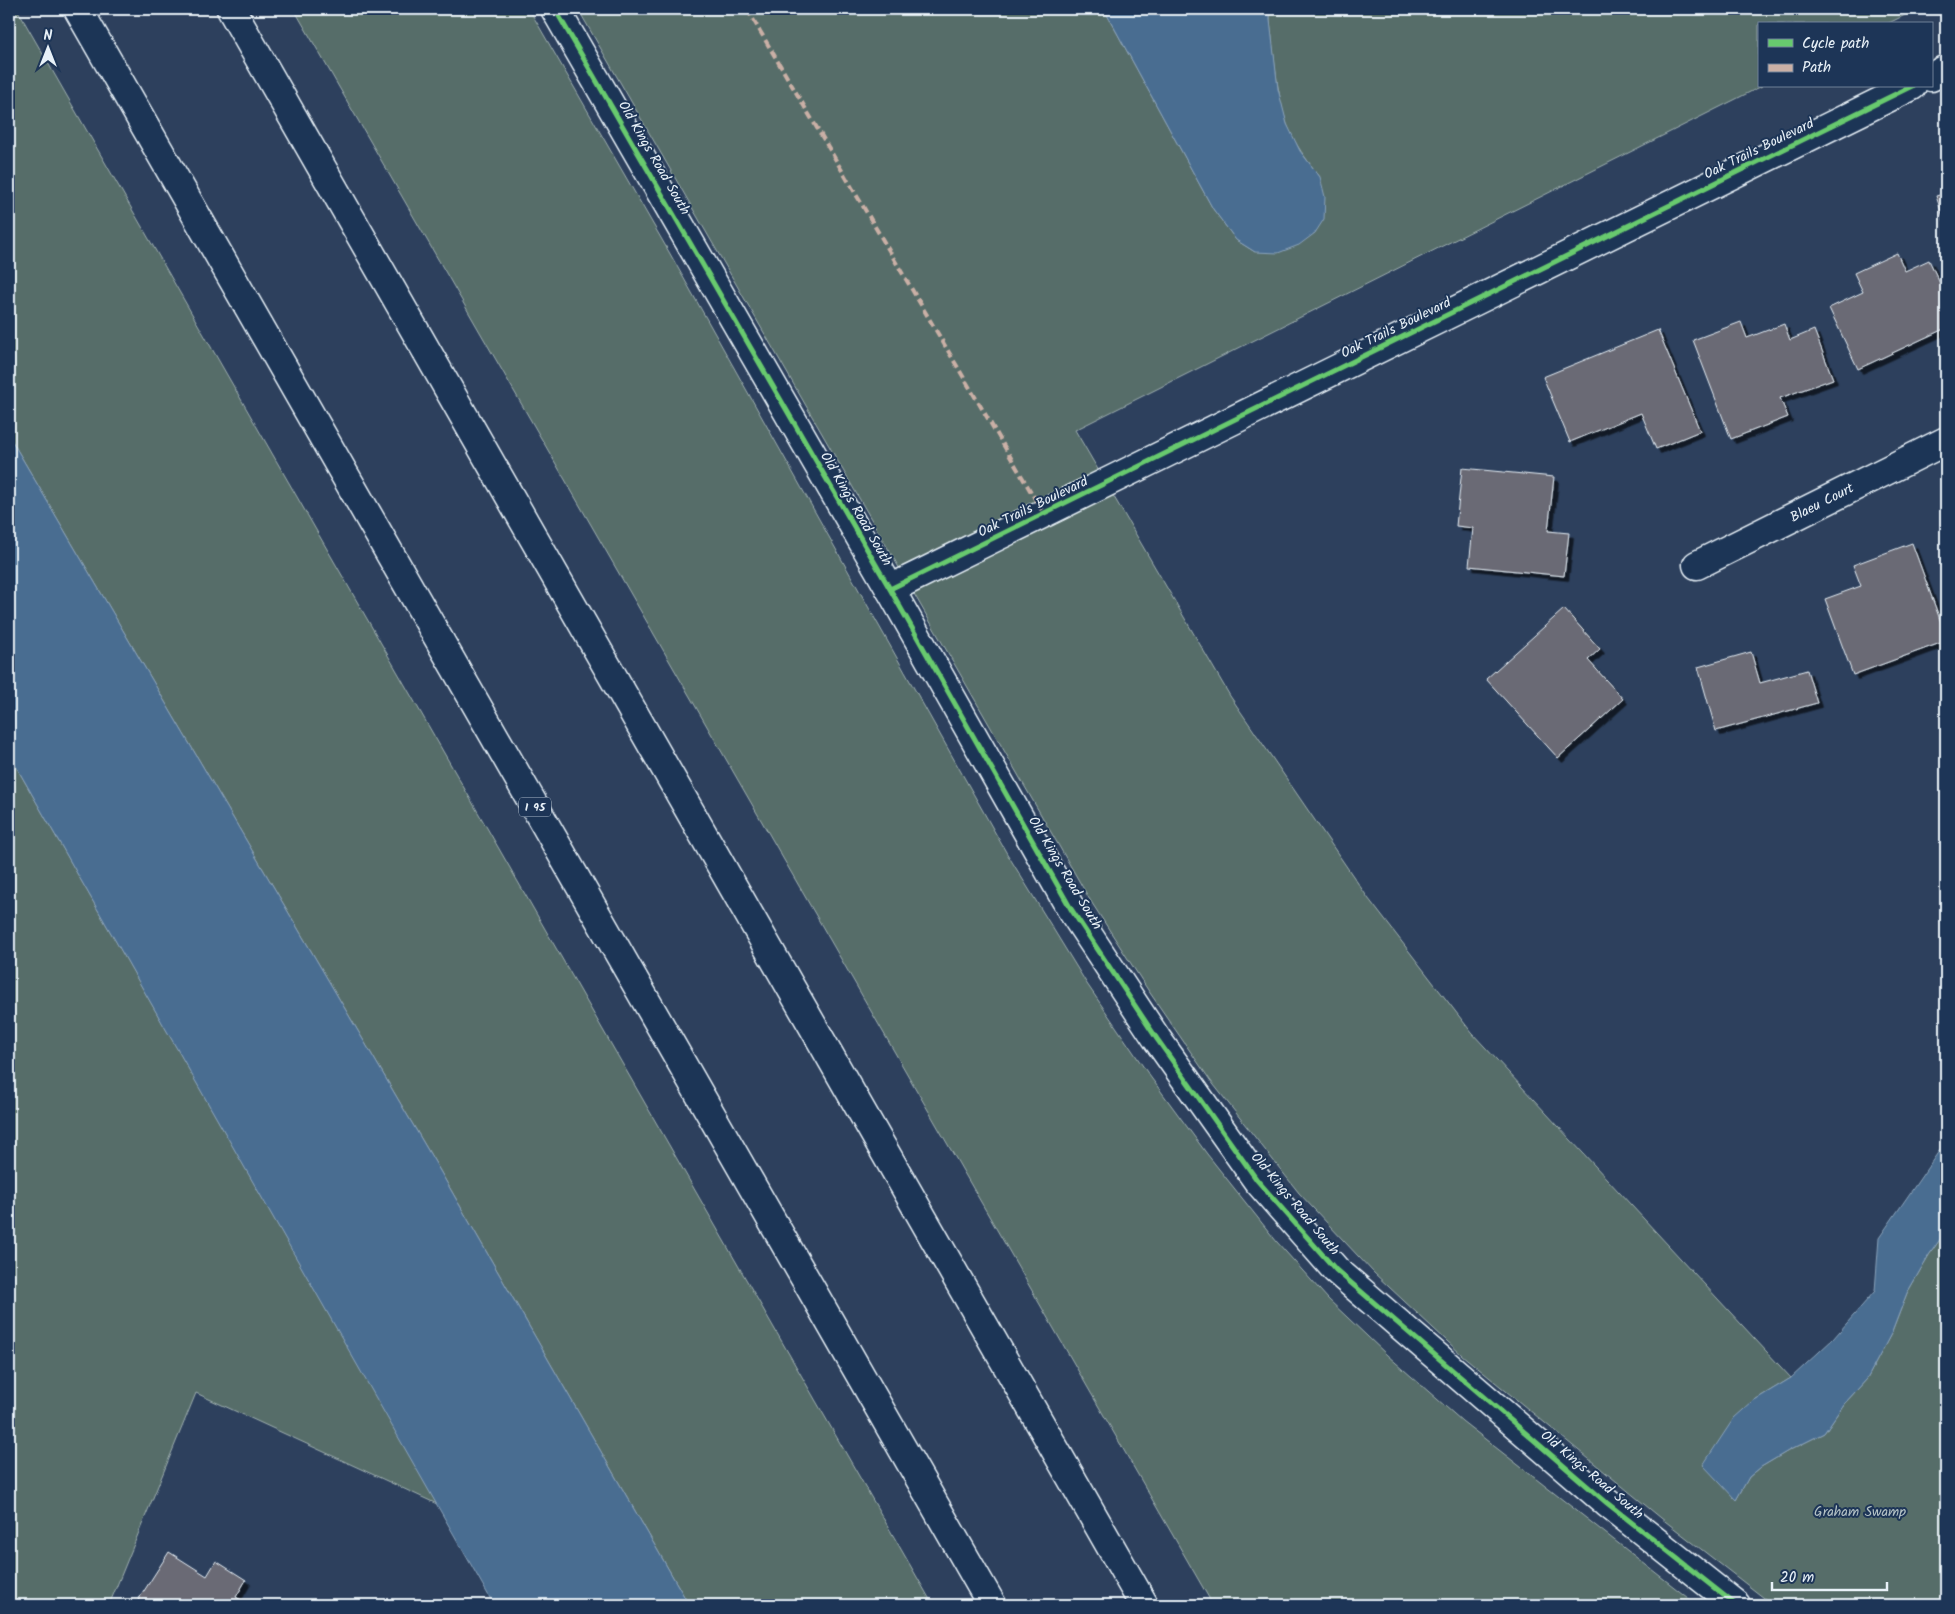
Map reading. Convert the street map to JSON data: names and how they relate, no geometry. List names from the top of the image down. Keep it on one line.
{"streets":{"main road":["Oak Trails Boulevard","Old Kings Road South","Blaeu Court","I 95"]},"crossings":[["Oak Trails Boulevard","Old Kings Road South"]],"parks":["Graham Swamp"],"legend":["Cycle path","Path"],"scale_bar":"20 m","north":"top"}
